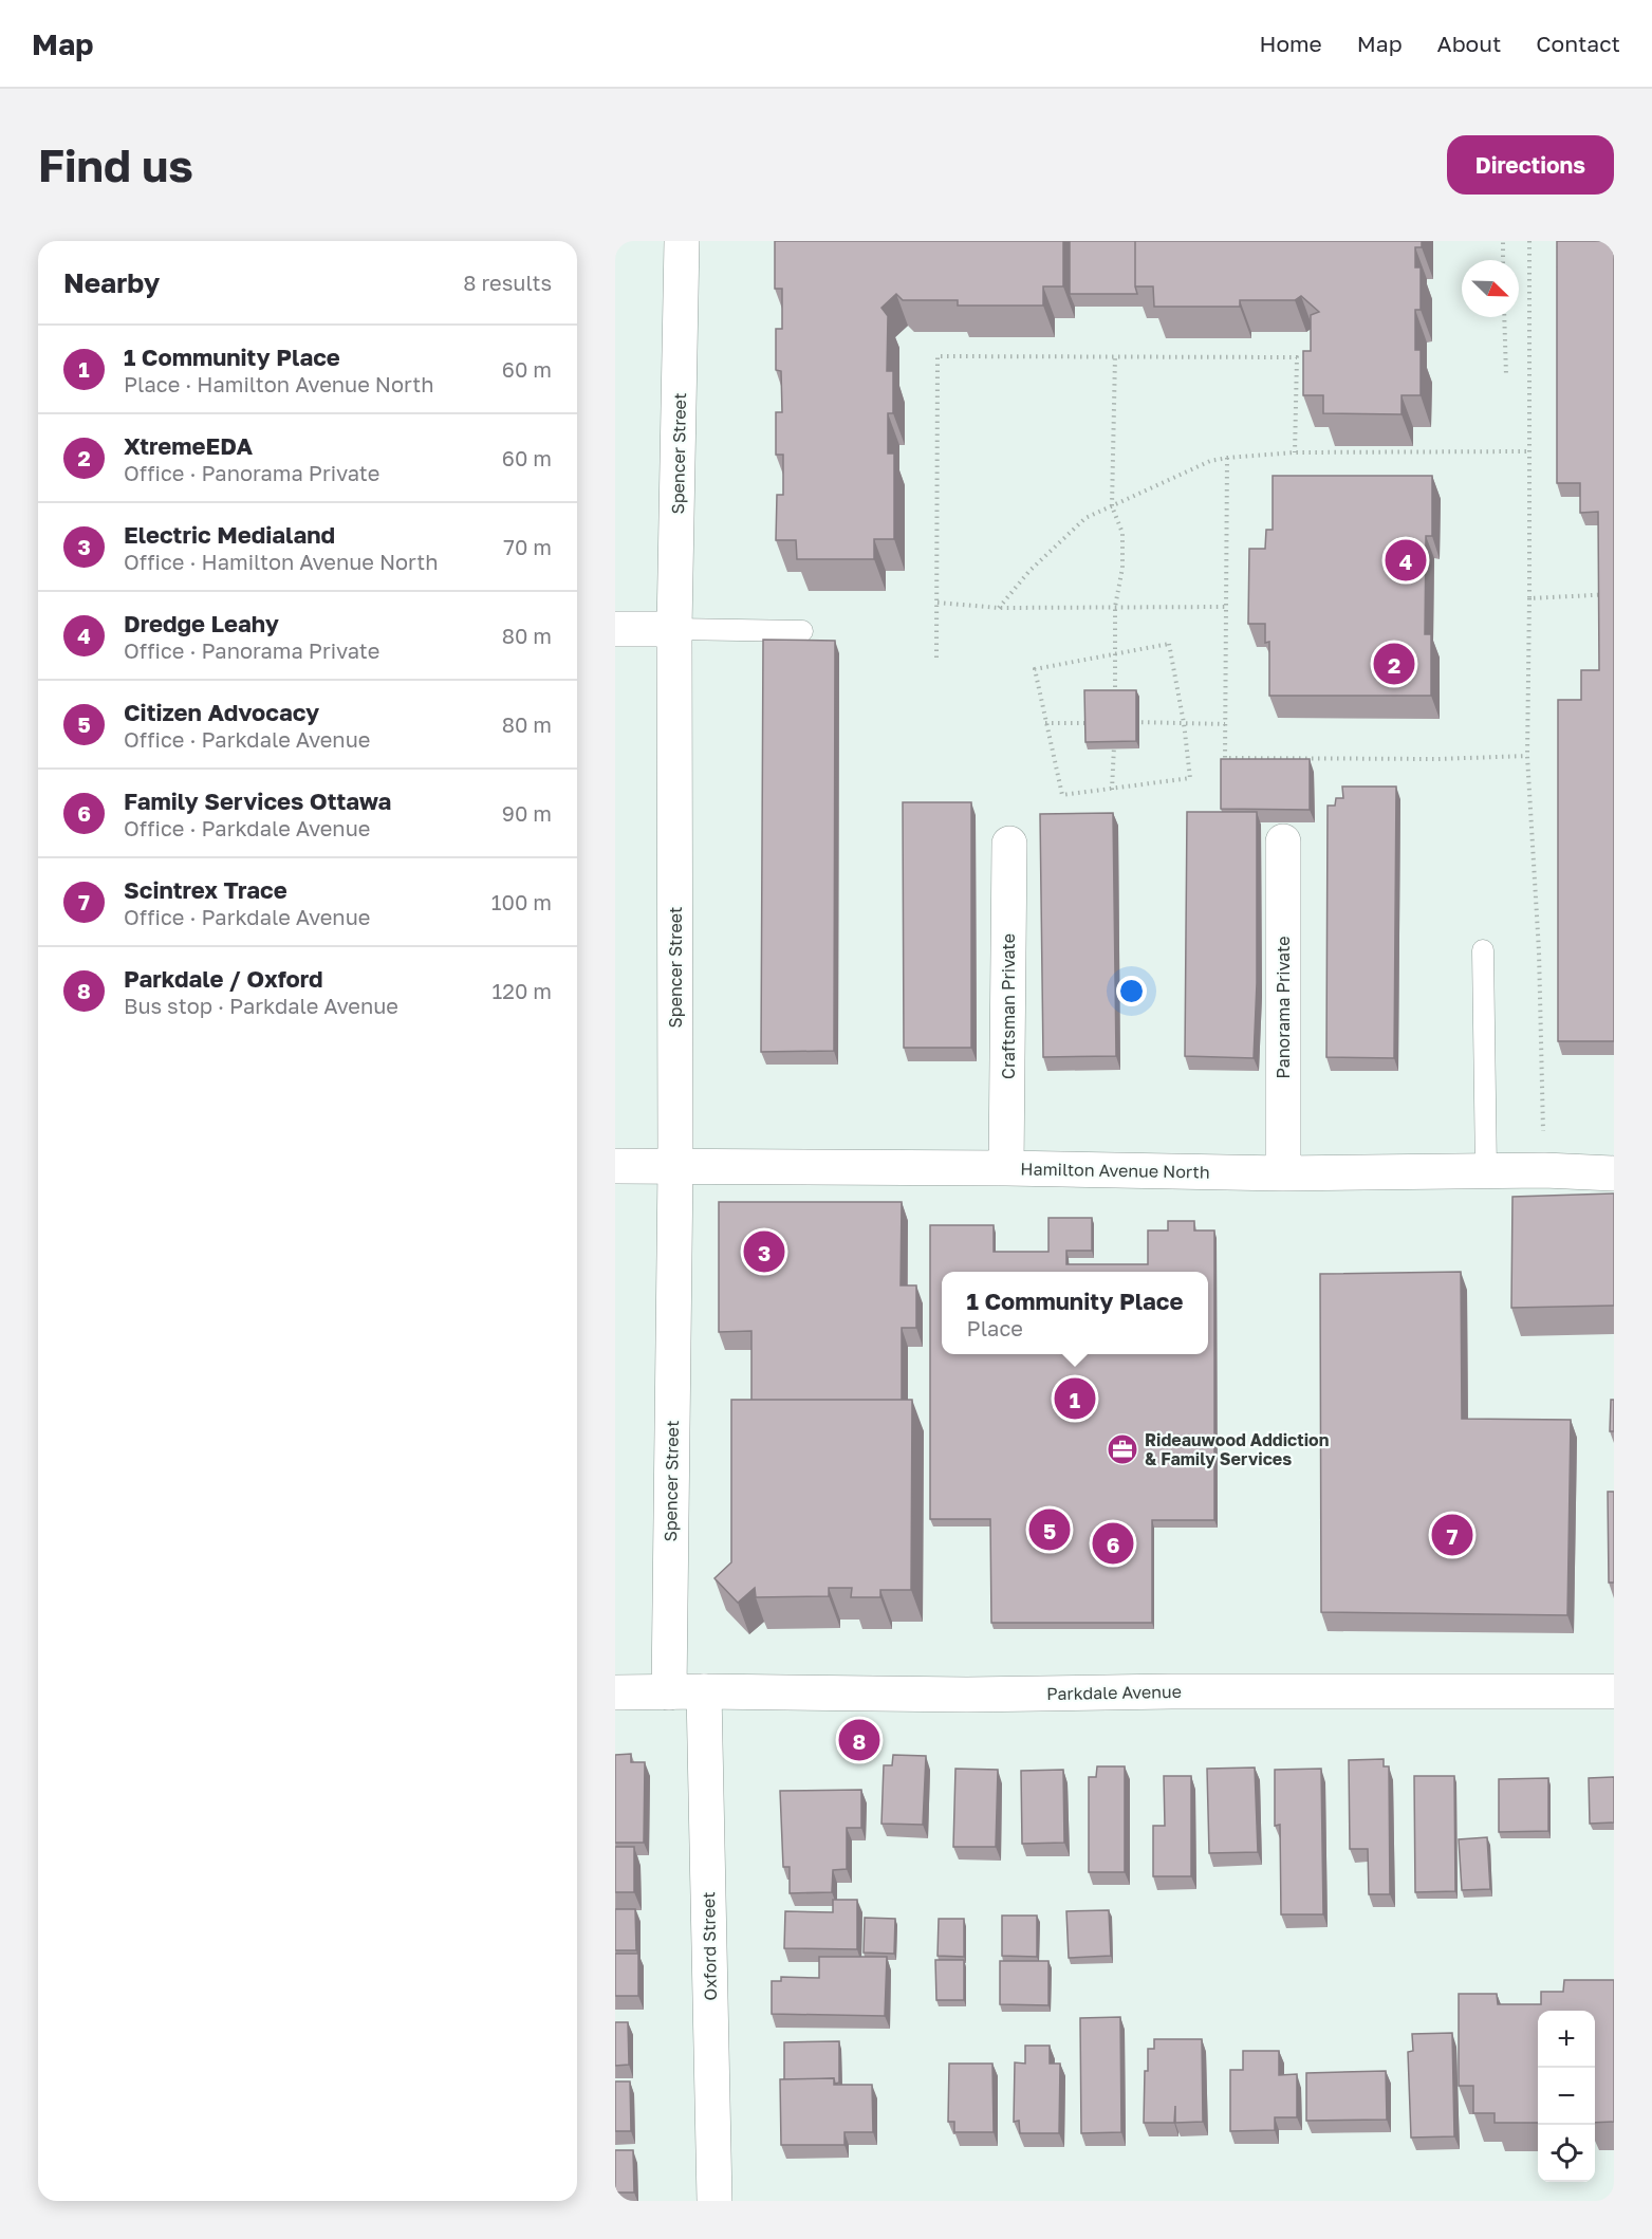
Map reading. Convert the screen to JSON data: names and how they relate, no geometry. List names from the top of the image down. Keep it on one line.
{"streets":{"street":["Spencer Street","Craftsman Private","Panorama Private","Hamilton Avenue North","Parkdale Avenue","Oxford Street"]},"crossings":[["Spencer Street","Hamilton Avenue North"],["Spencer Street","Parkdale Avenue"],["Craftsman Private","Hamilton Avenue North"],["Panorama Private","Hamilton Avenue North"],["Parkdale Avenue","Oxford Street"]],"places":{"office":["Rideauwood Addiction & Family Services"]},"north":"bottom right","page":{"header":"Map","nav":["Home","Map","About","Contact"],"buttons":"Directions","title":"Find us","heading":["Nearby","8 results"],"list":[{"mark":"1","name":"1 Community Place","note":"Place · Hamilton Avenue North","value":"60 m"},{"mark":"2","name":"XtremeEDA","note":"Office · Panorama Private","value":"60 m"},{"mark":"3","name":"Electric Medialand","note":"Office · Hamilton Avenue North","value":"70 m"},{"mark":"4","name":"Dredge Leahy","note":"Office · Panorama Private","value":"80 m"},{"mark":"5","name":"Citizen Advocacy","note":"Office · Parkdale Avenue","value":"80 m"},{"mark":"6","name":"Family Services Ottawa","note":"Office · Parkdale Avenue","value":"90 m"},{"mark":"7","name":"Scintrex Trace","note":"Office · Parkdale Avenue","value":"100 m"},{"mark":"8","name":"Parkdale / Oxford","note":"Bus stop · Parkdale Avenue","value":"120 m"}],"pins":["4","2","3","1","5","7","6","8"],"popup":["1 Community Place","Place"],"map_buttons":["+","−"]}}
